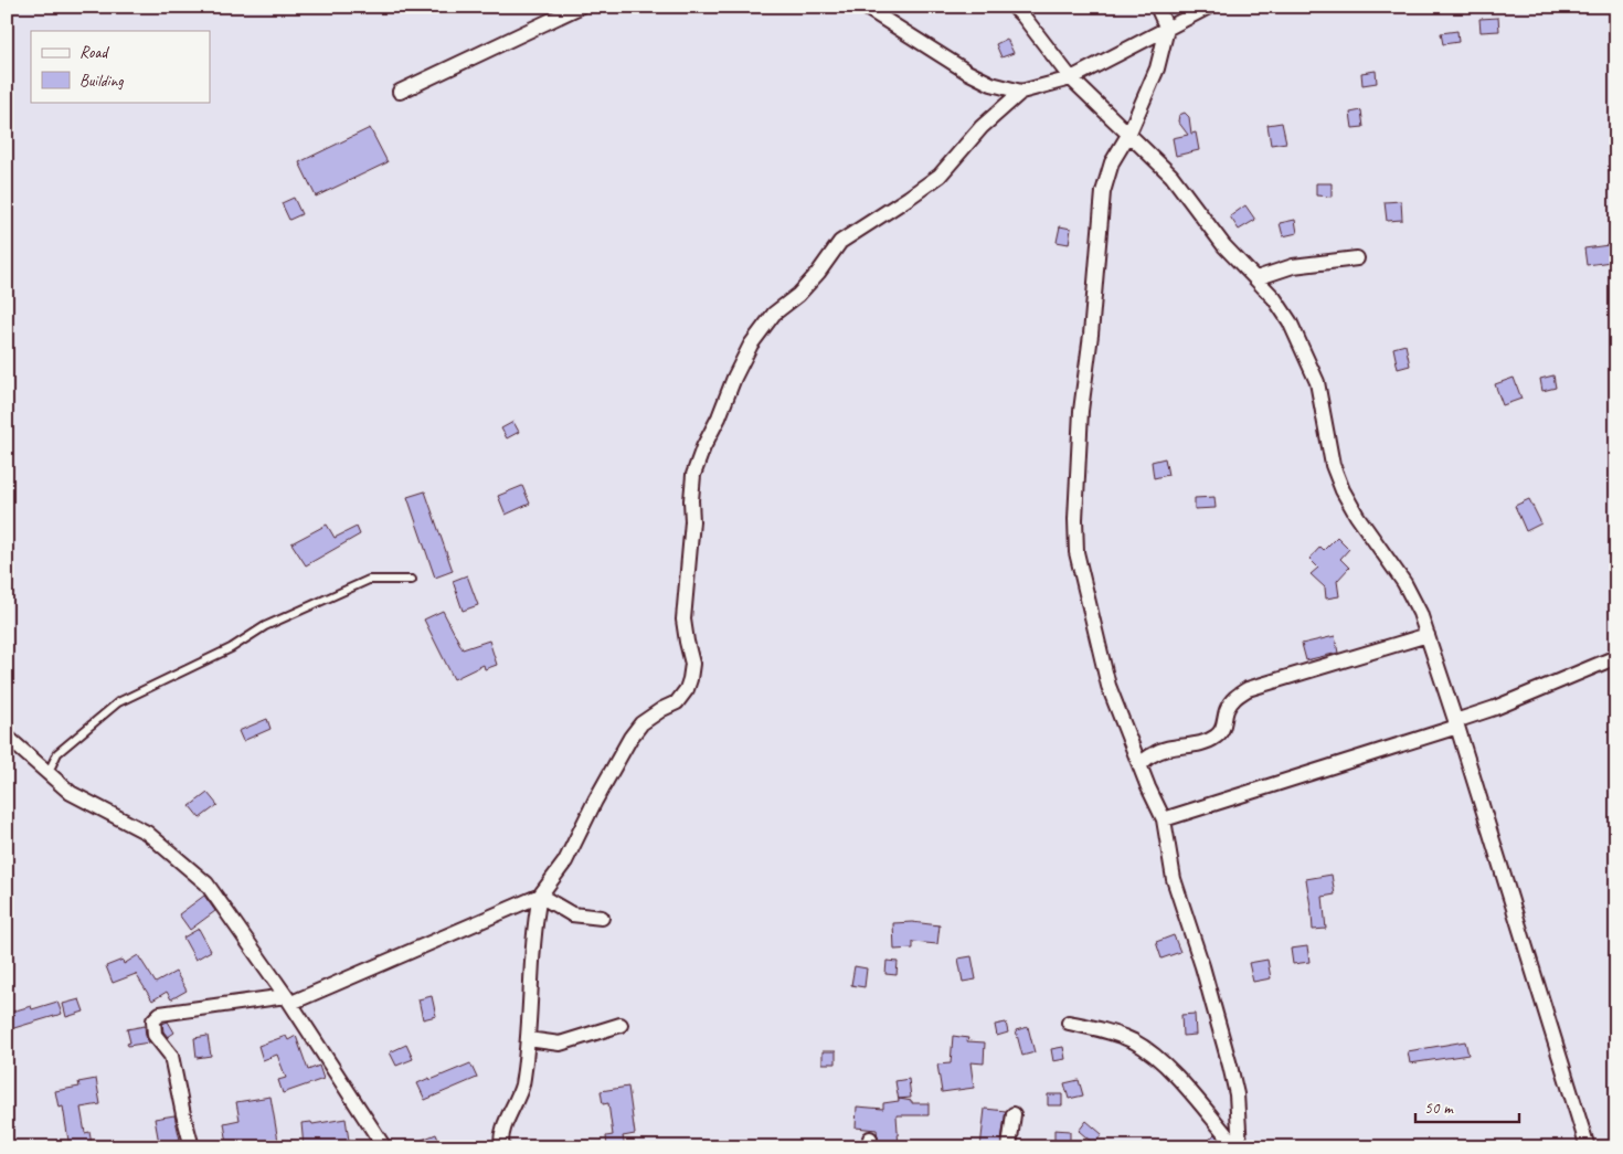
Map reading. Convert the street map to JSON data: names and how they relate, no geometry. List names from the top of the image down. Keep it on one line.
{"legend":["Road","Building"],"scale_bar":"50 m"}
